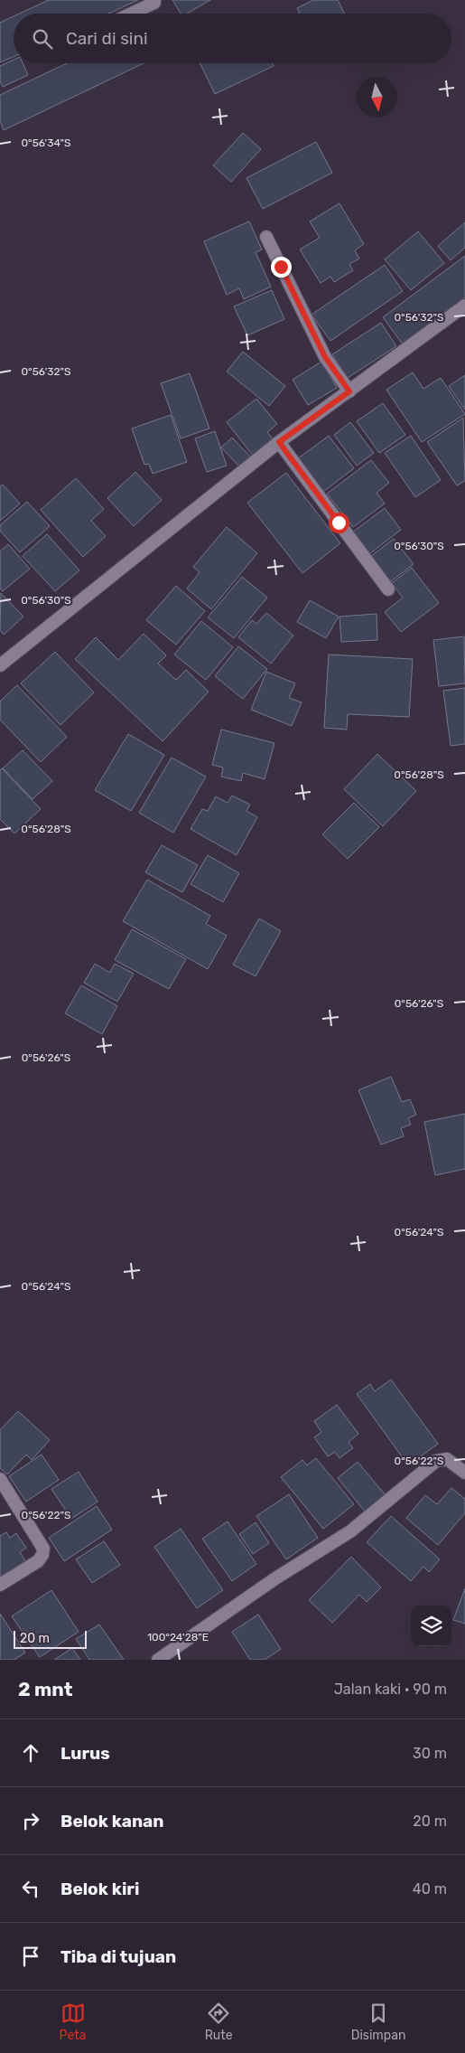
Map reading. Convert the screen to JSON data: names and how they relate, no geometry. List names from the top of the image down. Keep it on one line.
{"scale_bar":"20 m","north":"bottom","page":{"search":"Cari di sini","scale":"20 m","heading":["2 mnt","Jalan kaki · 90 m"],"list":[["Lurus","30 m"],["Belok kanan","20 m"],["Belok kiri","40 m"],"Tiba di tujuan"],"nav":["Peta","Rute","Disimpan"]},"coordinates":["0°56'34\"S","0°56'32\"S","0°56'30\"S","0°56'28\"S","0°56'26\"S","0°56'24\"S","0°56'22\"S","100°24'28\"E"]}
